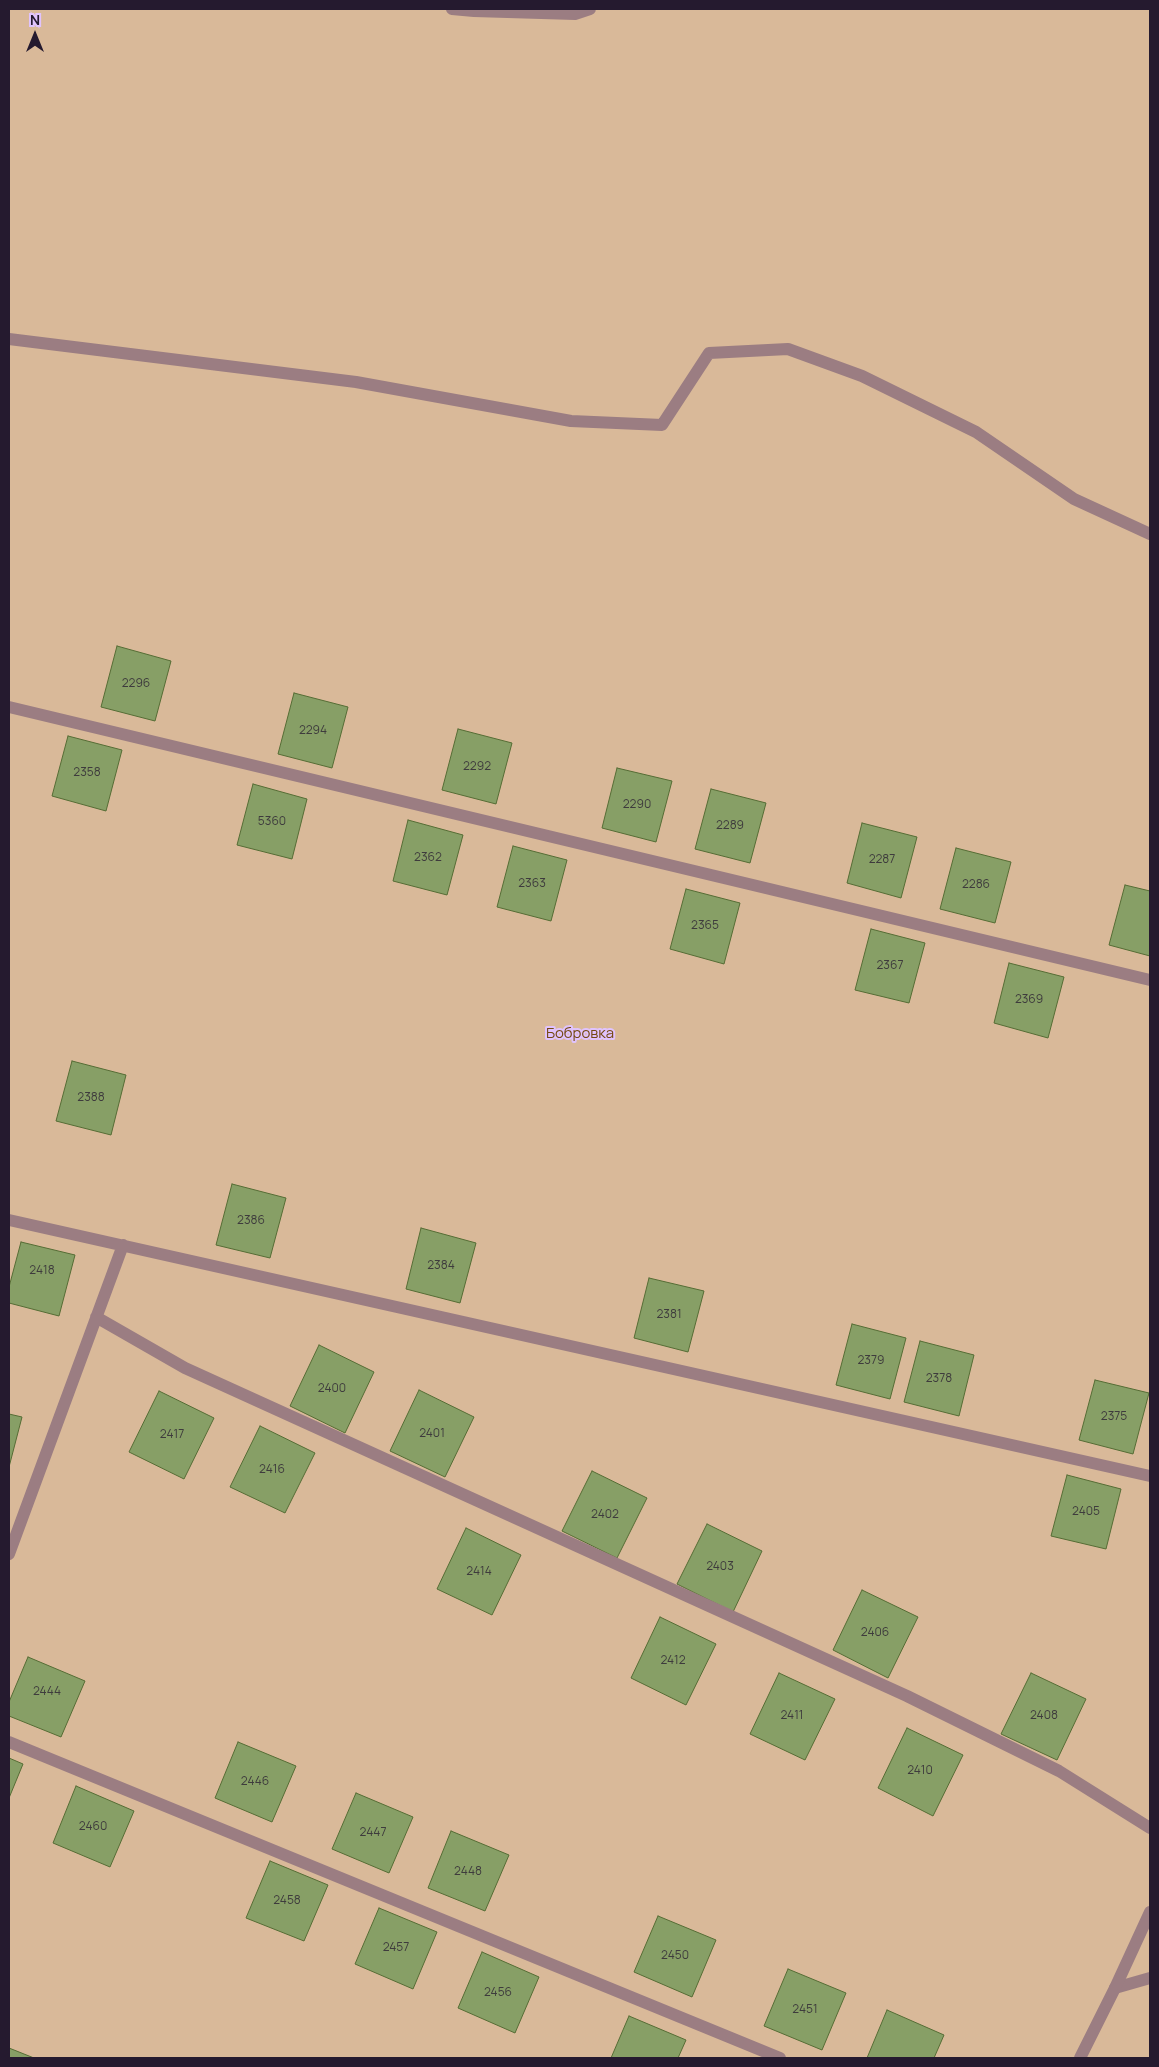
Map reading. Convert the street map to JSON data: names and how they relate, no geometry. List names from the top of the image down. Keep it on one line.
{"parks":["Бобровка"],"house_numbers":["2296","2294","2292","2358","2290","5360","2289","2362","2287","2363","2286","2365","2367","2369","2388","2386","2384","2418","2381","2379","2378","2400","2375","2401","2417","2416","2405","2402","2403","2414","2406","2412","2444","2411","2408","2410","2446","2460","2447","2448","2458","2457","2450","2456","2451"],"north":"top"}
